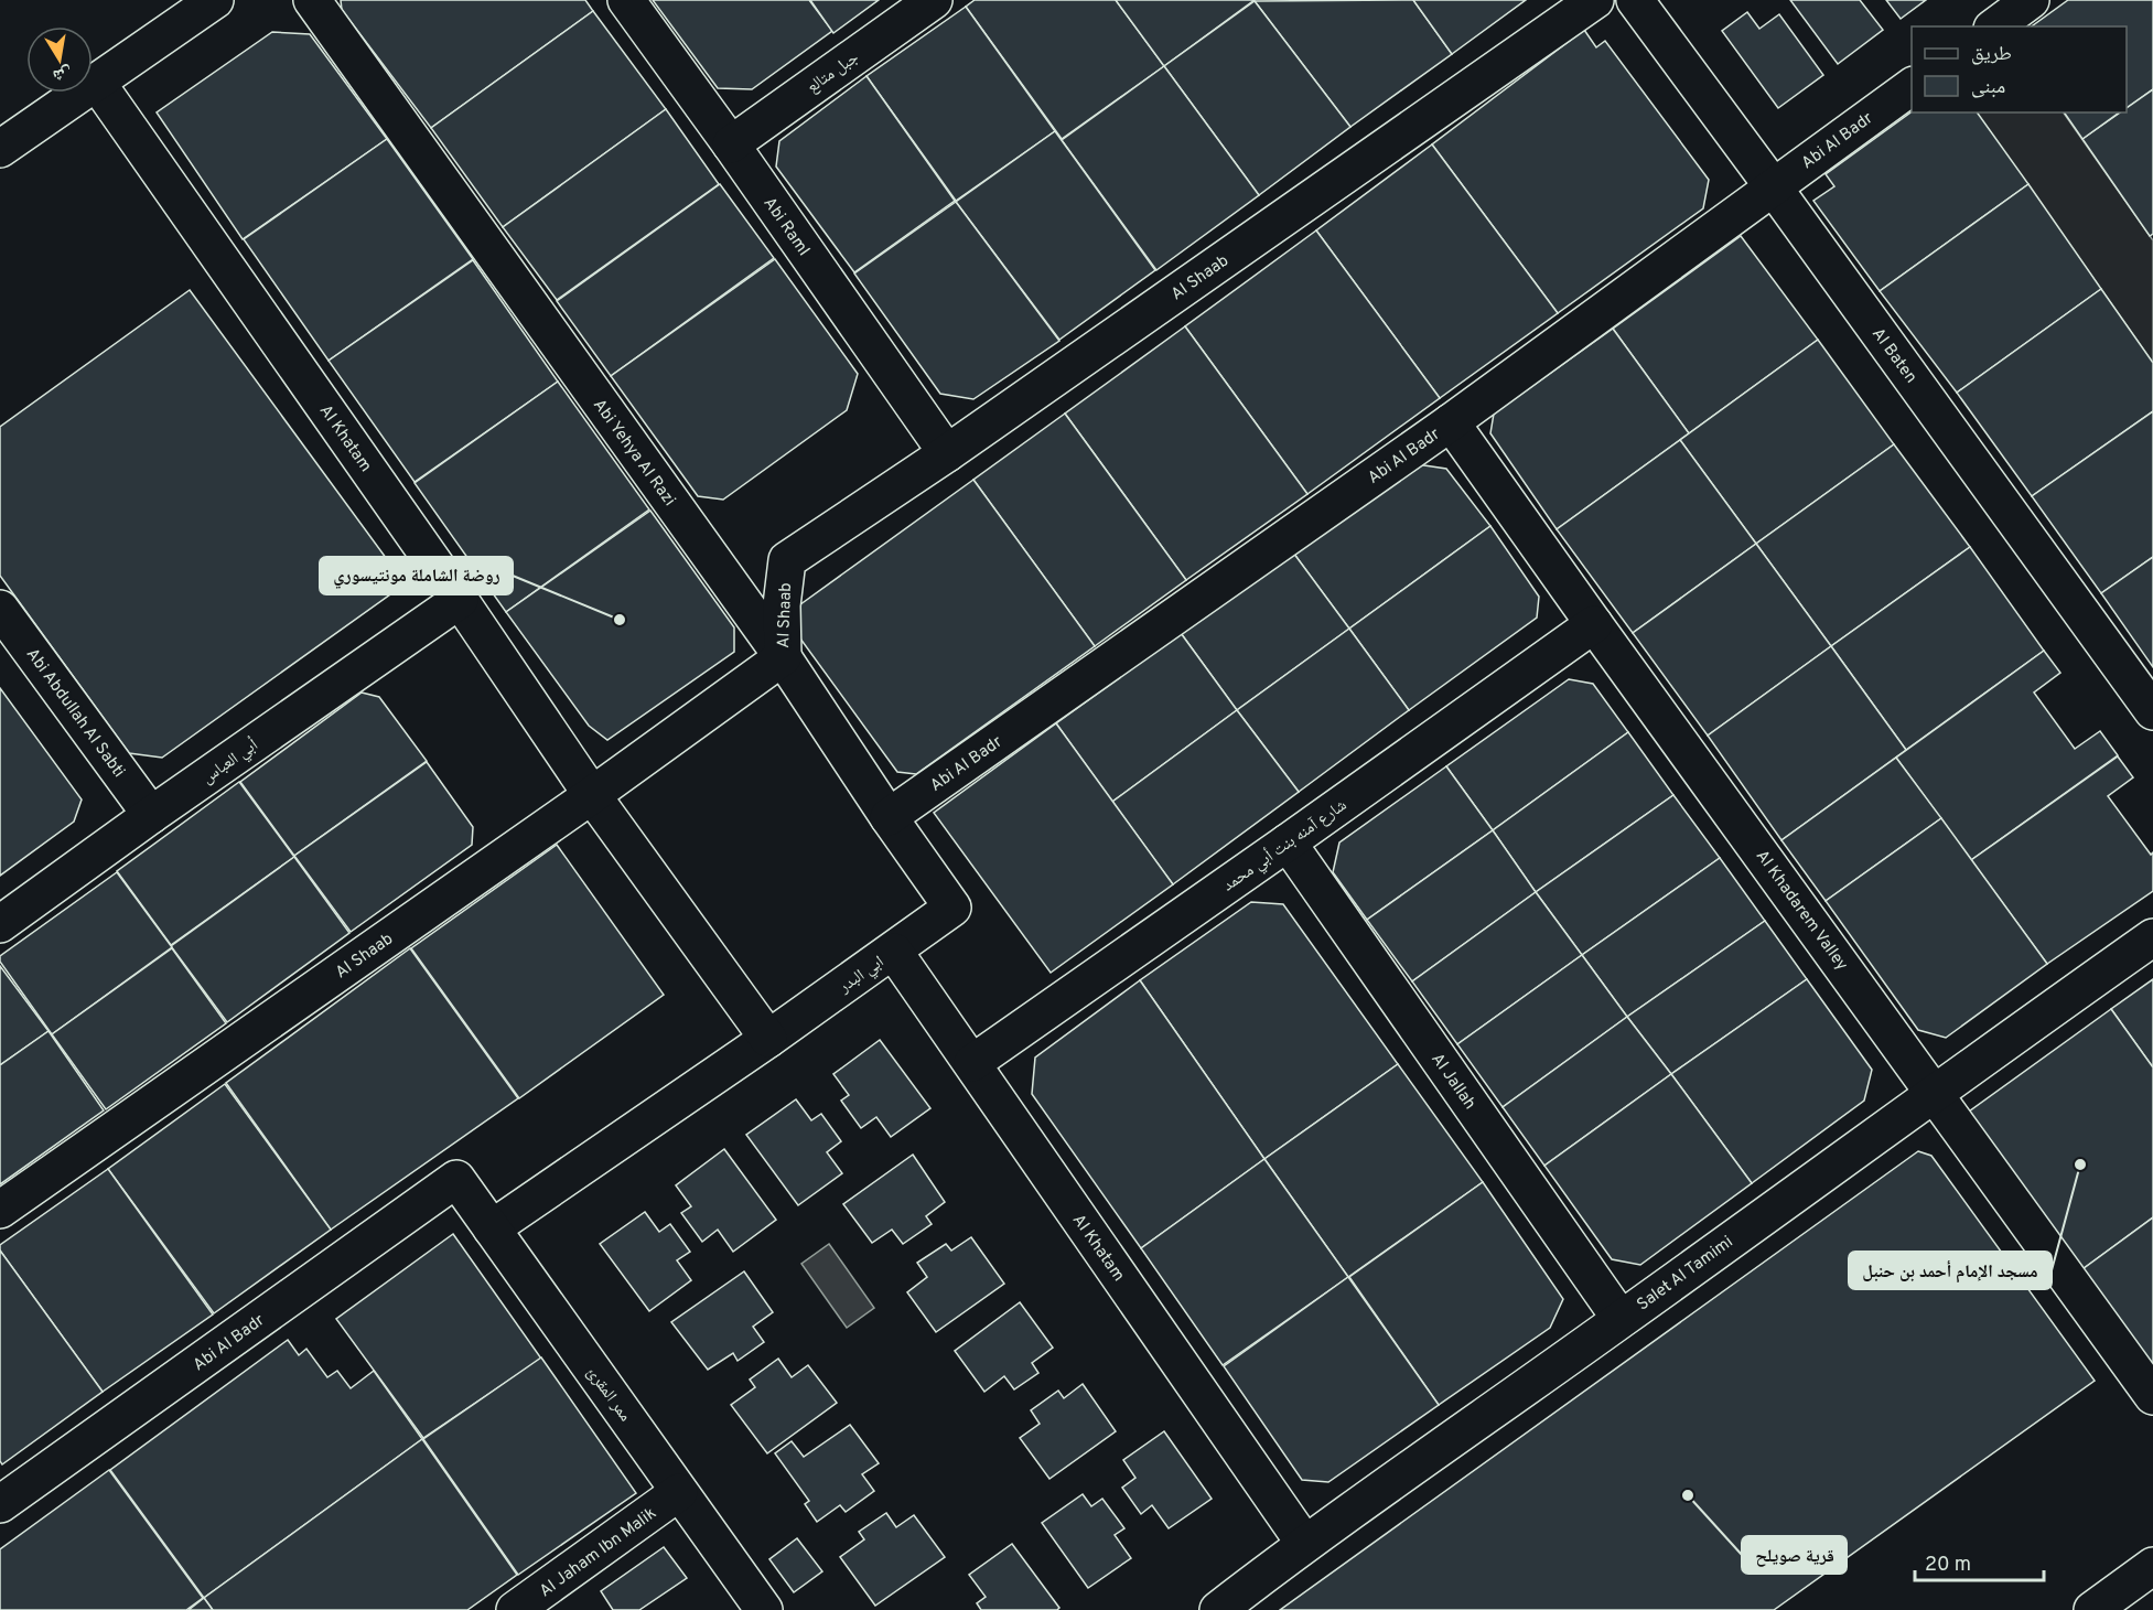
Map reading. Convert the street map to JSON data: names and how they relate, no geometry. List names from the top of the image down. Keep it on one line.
{"streets":{"street":["جبل متالع","Abi Al Badr","Abi Raml","Al Shaab","Al Baten","Al Khatam","Abi Yehya Al Razi","Abi Abdullah Al Sabti","أبي العباس","شارع آمنه بنت أبي محمد","Al Khadarem Valley","ابي البدر","Al Jallah","Salet Al Tamimi","ممر المقرئ","Al Jaham Ibn Malik"]},"crossings":[["جبل متالع","Abi Raml"],["Abi Al Badr","Al Baten"],["Abi Al Badr","Abi Yehya Al Razi"],["Abi Al Badr","Al Khadarem Valley"],["Abi Al Badr","ممر المقرئ"],["Abi Raml","Al Shaab"],["Al Shaab","Al Khatam"],["Al Shaab","Abi Yehya Al Razi"],["Al Khatam","أبي العباس"],["Al Khatam","شارع آمنه بنت أبي محمد"],["Al Khatam","ابي البدر"],["Al Khatam","Salet Al Tamimi"],["Abi Yehya Al Razi","ابي البدر"],["Abi Abdullah Al Sabti","أبي العباس"],["شارع آمنه بنت أبي محمد","Al Khadarem Valley"],["شارع آمنه بنت أبي محمد","Al Jallah"],["Al Khadarem Valley","Salet Al Tamimi"],["Al Jallah","Salet Al Tamimi"],["ممر المقرئ","Al Jaham Ibn Malik"]],"places":["روضة الشاملة مونتيسوري","مسجد الإمام أحمد بن حنبل","قرية صويلح"],"legend":["طريق","مبنى"],"scale_bar":"20 m","north":"bottom"}
